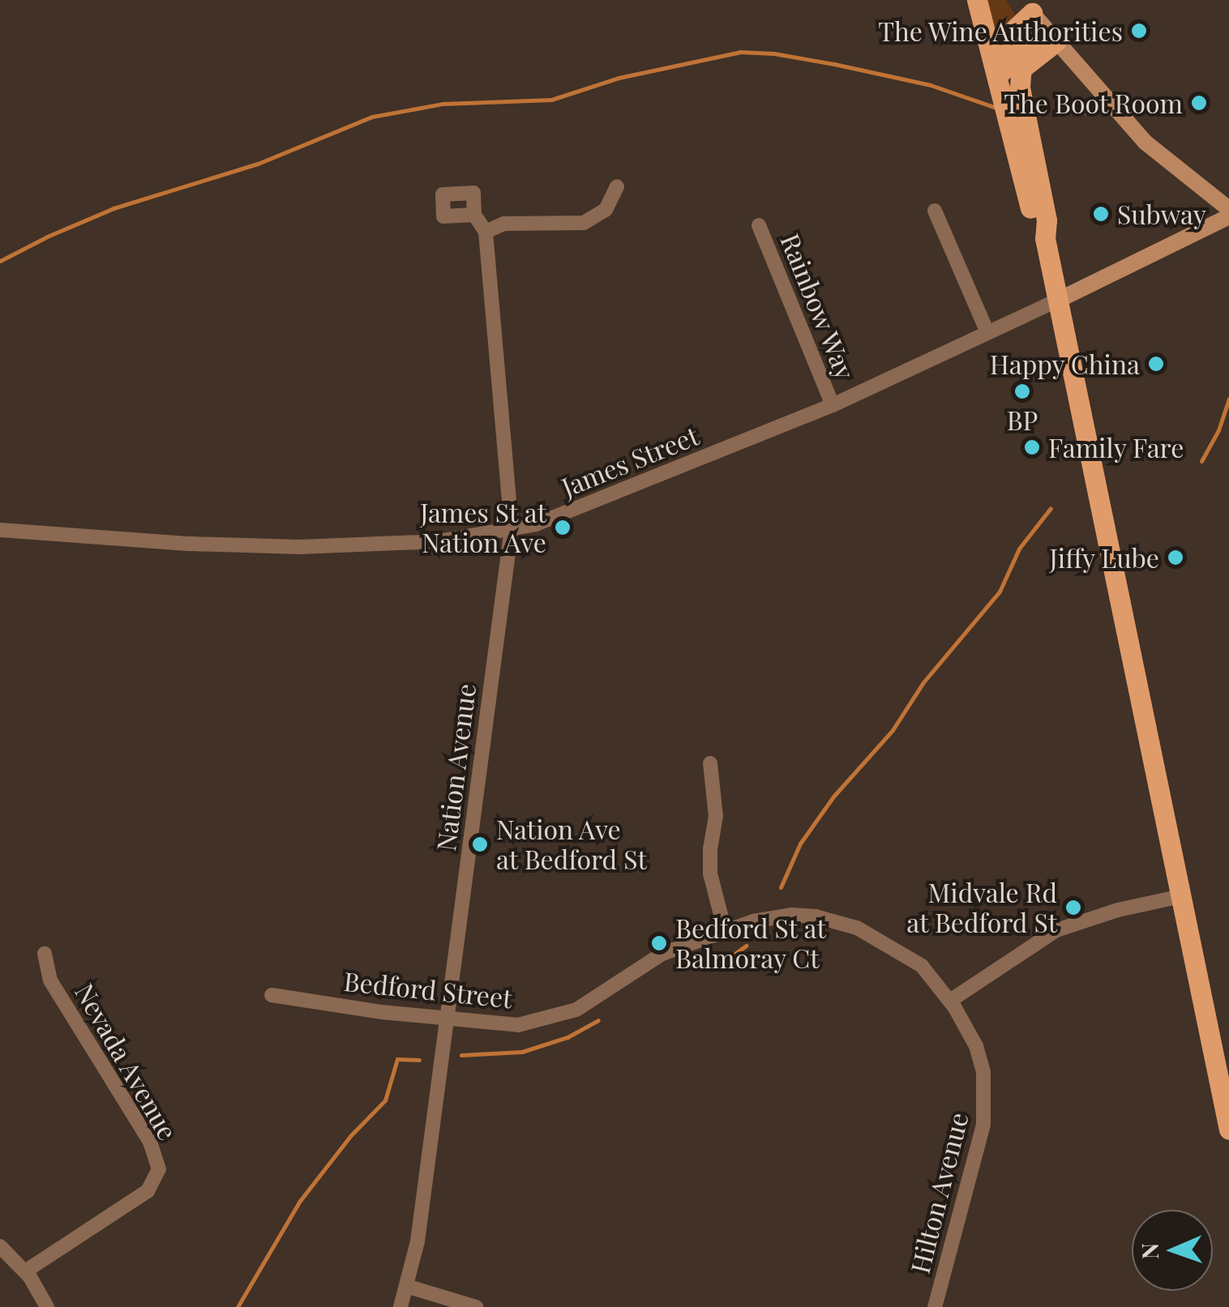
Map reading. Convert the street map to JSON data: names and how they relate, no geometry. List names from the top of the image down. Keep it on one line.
{"streets":{"street":["Rainbow Way","James Street","Nation Avenue","Bedford Street","Nevada Avenue","Hilton Avenue"]},"crossings":[["Rainbow Way","James Street"],["James Street","Nation Avenue"],["Nation Avenue","Bedford Street"],["Bedford Street","Hilton Avenue"]],"places":["The Wine Authorities","The Boot Room","Subway","Happy China","BP","Family Fare","James St at Nation Ave","Jiffy Lube","Nation Ave at Bedford St","Midvale Rd at Bedford St","Bedford St at Balmoray Ct"],"north":"left"}
